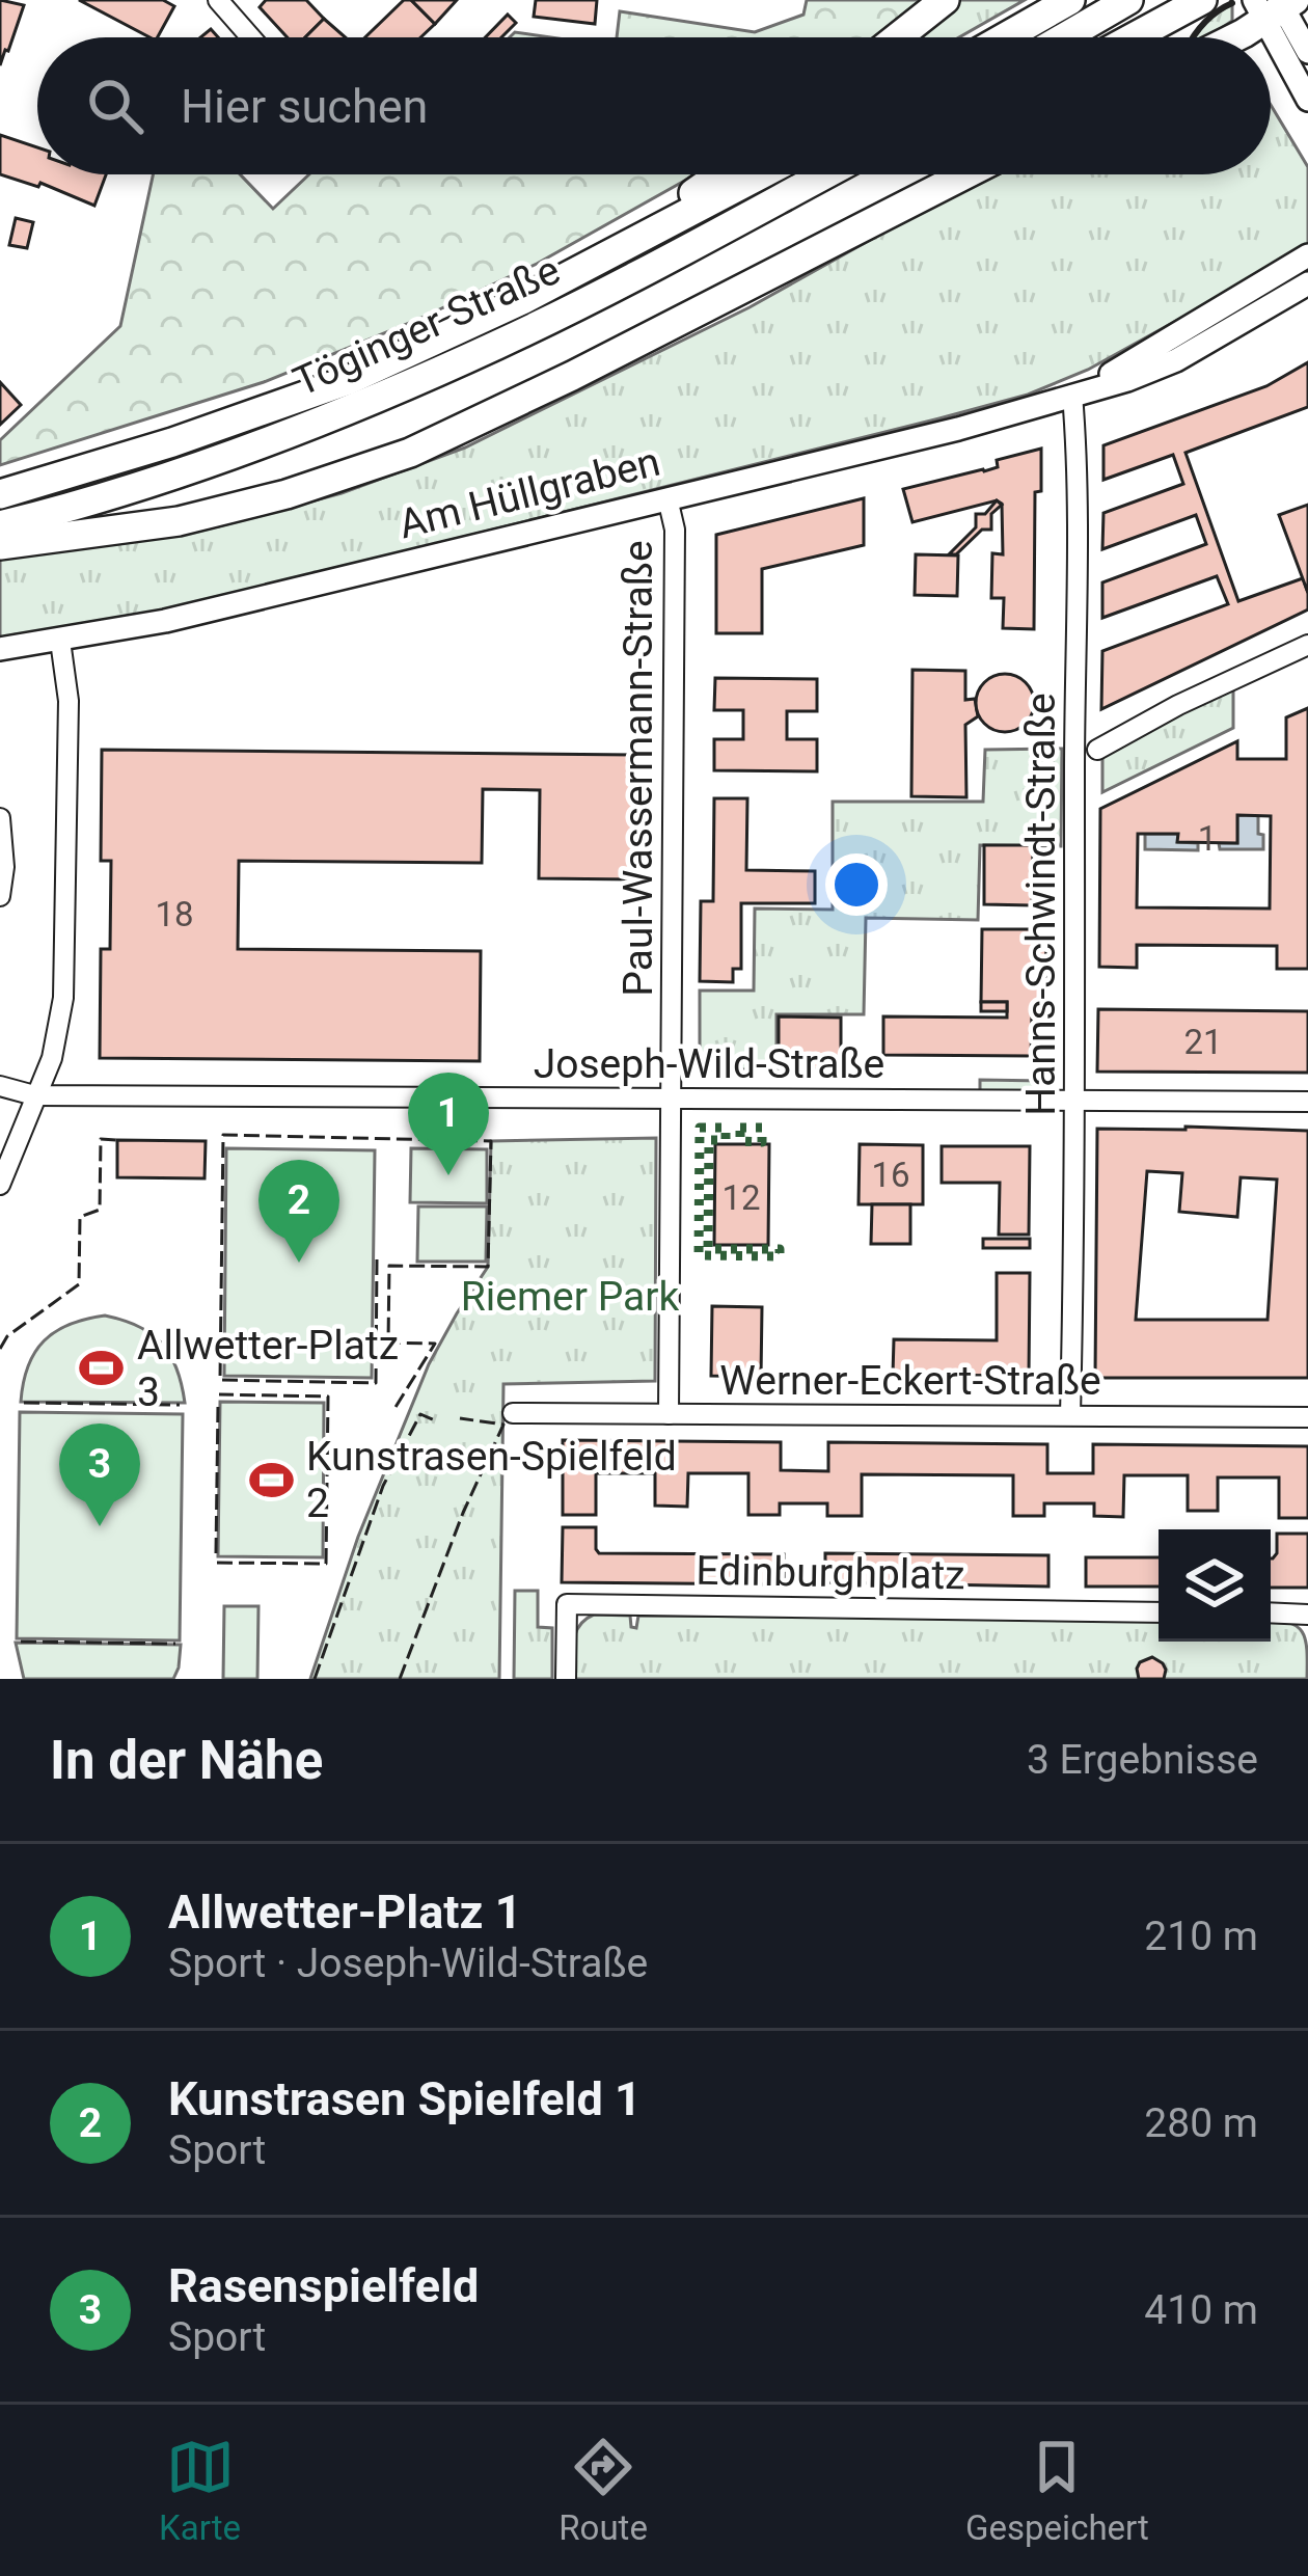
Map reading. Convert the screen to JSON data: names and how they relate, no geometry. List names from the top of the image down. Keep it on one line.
{"streets":{"highway":["Töginger Straße"],"main road":["Am Hüllgraben"],"street":["Paul-Wassermann-Straße","Hanns-Schwindt-Straße","Joseph-Wild-Straße","Werner-Eckert-Straße","Edinburghplatz"]},"crossings":[["Am Hüllgraben","Paul-Wassermann-Straße"],["Am Hüllgraben","Hanns-Schwindt-Straße"],["Paul-Wassermann-Straße","Joseph-Wild-Straße"],["Paul-Wassermann-Straße","Werner-Eckert-Straße"],["Hanns-Schwindt-Straße","Joseph-Wild-Straße"],["Hanns-Schwindt-Straße","Werner-Eckert-Straße"]],"parks":["Riemer Park"],"places":{"sports":["Allwetter-Platz 3","Kunstrasen-Spielfeld 2"]},"house_numbers":["1","18","21","16","12"],"page":{"search":"Hier suchen","pins":["1","2","3"],"heading":["In der Nähe","3 Ergebnisse"],"list":[{"mark":"1","name":"Allwetter-Platz 1","note":"Sport · Joseph-Wild-Straße","value":"210 m"},{"mark":"2","name":"Kunstrasen Spielfeld 1","note":"Sport","value":"280 m"},{"mark":"3","name":"Rasenspielfeld","note":"Sport","value":"410 m"}],"nav":["Karte","Route","Gespeichert"]}}
